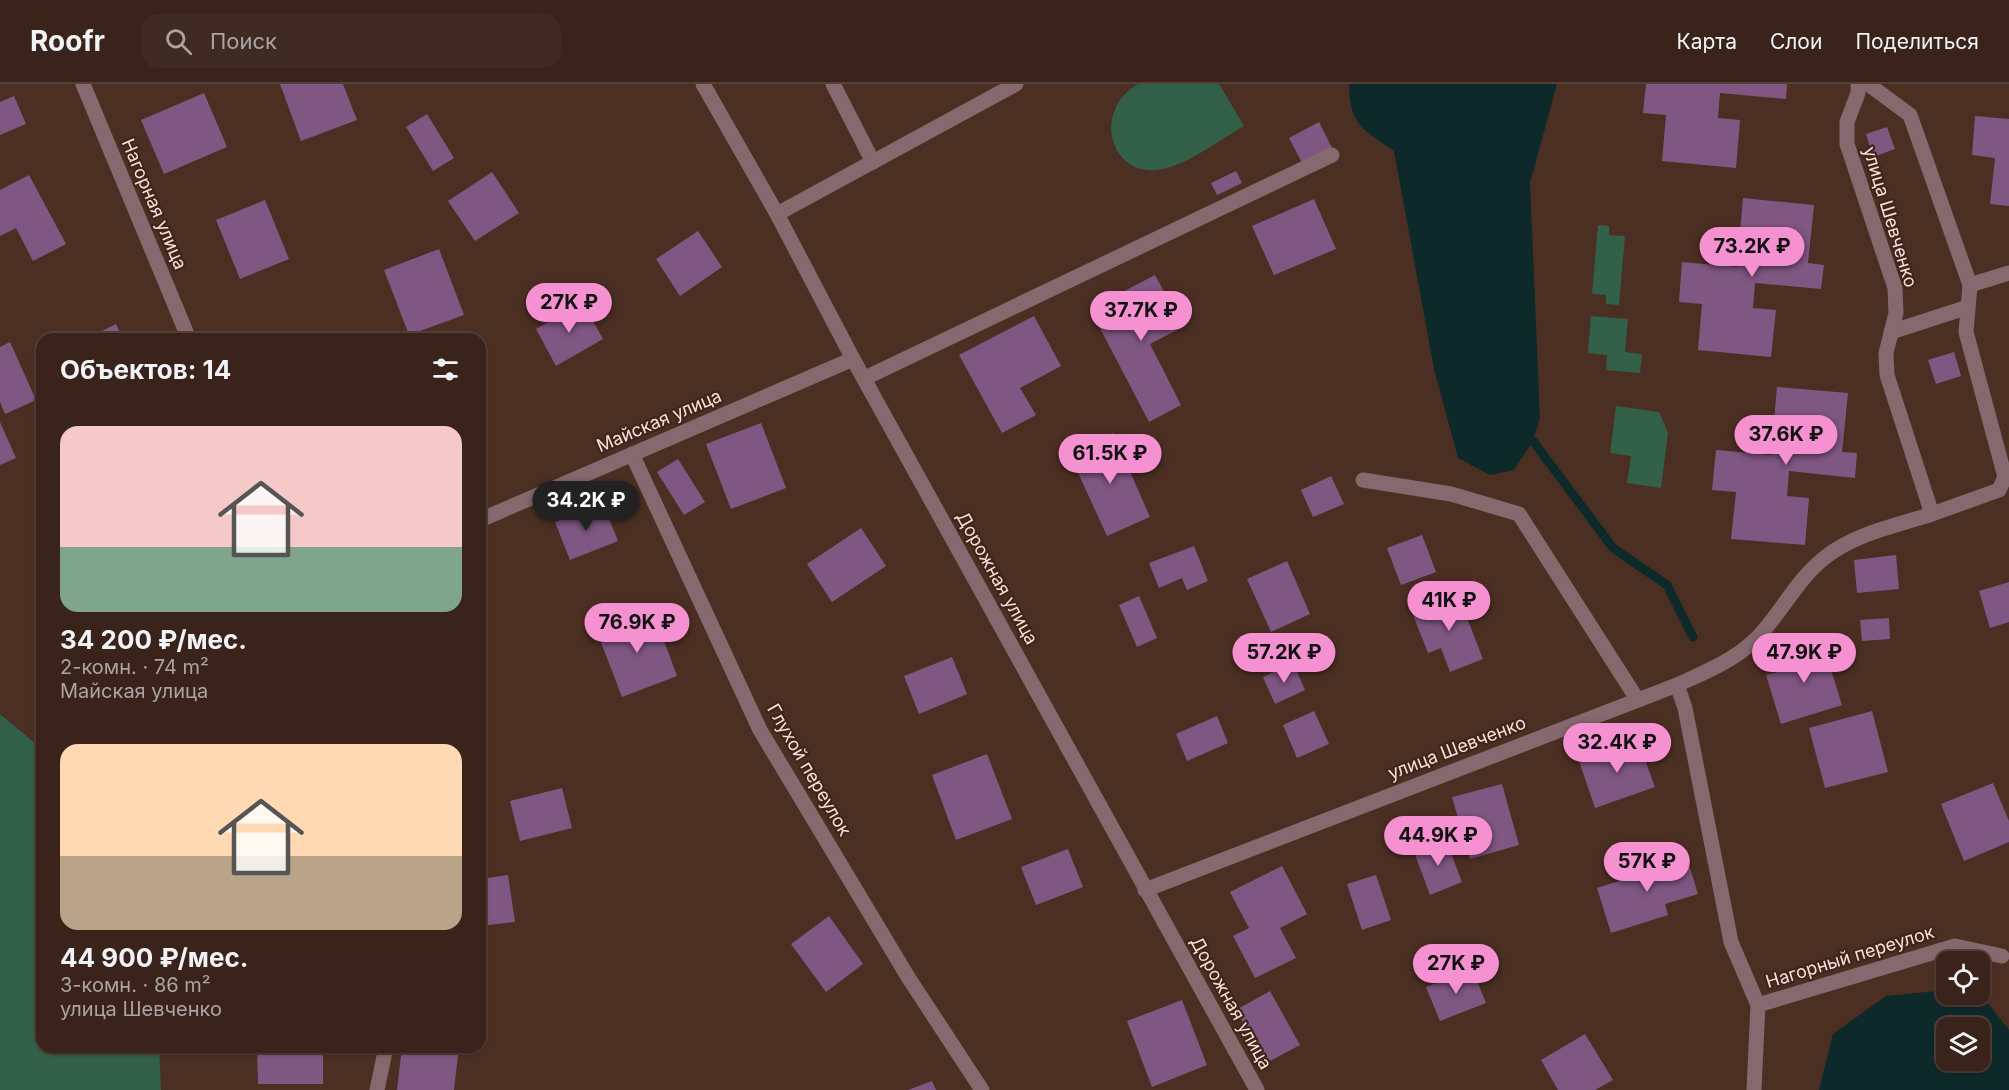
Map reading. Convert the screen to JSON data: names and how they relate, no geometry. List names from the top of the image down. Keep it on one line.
{"streets":{"street":["Нагорная улица","улица Шевченко","Майская улица","Дорожная улица","Глухой переулок","Нагорный переулок"]},"crossings":[["улица Шевченко","Дорожная улица"],["Майская улица","Дорожная улица"],["Майская улица","Глухой переулок"]],"page":{"header":"Roofr","search":"Поиск","nav":["Карта","Слои","Поделиться"],"price":["73.2K ₽","27K ₽","37.7K ₽","37.6K ₽","61.5K ₽","34.2K ₽","41K ₽","76.9K ₽","57.2K ₽","47.9K ₽","32.4K ₽","44.9K ₽","57K ₽","27K ₽"],"heading":"Объектов: 14","list":[{"name":"34 200 ₽/мес.","note":"2-комн. · 74 m² · Майская улица"},{"name":"44 900 ₽/мес.","note":"3-комн. · 86 m² · улица Шевченко"}]}}
